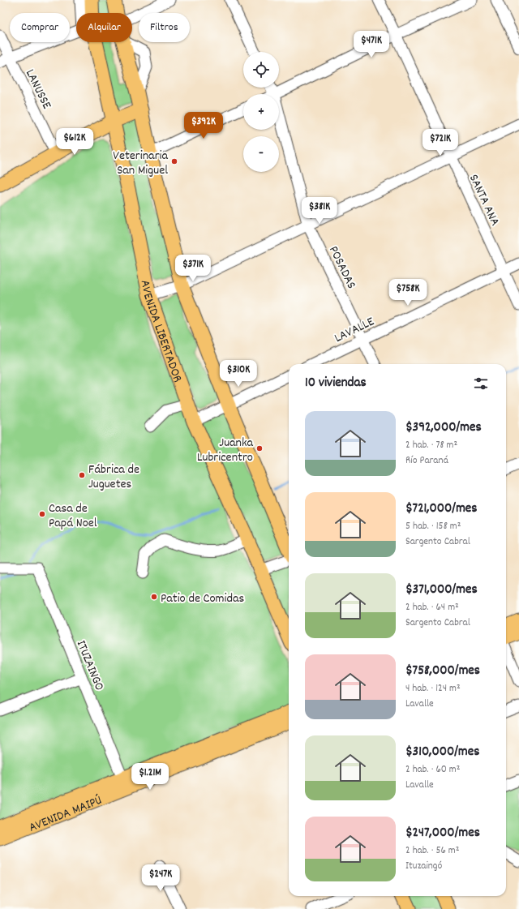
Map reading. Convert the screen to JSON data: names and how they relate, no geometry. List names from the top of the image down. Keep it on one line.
{"streets":{"main road":["AVENIDA LIBERTADOR","AVENIDA MAIPÚ"],"street":["LANUSSE","SANTA ANA","POSADAS","LAVALLE","ITUZAINGO"]},"crossings":[["SANTA ANA","LAVALLE"],["POSADAS","LAVALLE"]],"places":["Veterinaria San Miguel","Juanka Lubricentro","Fábrica de Juguetes","Casa de Papá Noel","Patio de Comidas"],"page":{"chip":["Comprar","Alquilar","Filtros"],"price":["$471K","$392K","$612K","$721K","$381K","$371K","$758K","$310K","$1.21M","$247K"],"map_buttons":["+","−"],"heading":"10 viviendas","list":[{"name":"$392,000/mes","note":"2 hab. · 78 m² · Río Paraná"},{"name":"$721,000/mes","note":"5 hab. · 158 m² · Sargento Cabral"},{"name":"$371,000/mes","note":"2 hab. · 64 m² · Sargento Cabral"},{"name":"$758,000/mes","note":"4 hab. · 124 m² · Lavalle"},{"name":"$310,000/mes","note":"2 hab. · 60 m² · Lavalle"},{"name":"$247,000/mes","note":"2 hab. · 56 m² · Ituzaingó"}]}}
